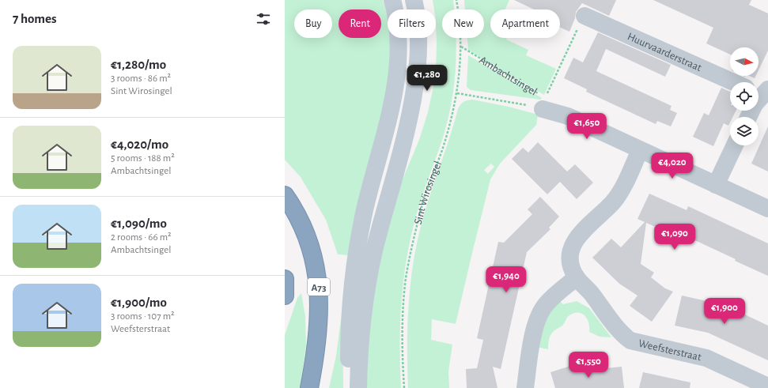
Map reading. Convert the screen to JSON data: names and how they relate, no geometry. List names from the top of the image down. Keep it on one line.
{"streets":{"highway":["A73"],"street":["Huurvaarderstraat","Ambachtsingel","Weefsterstraat"],"path":["Sint Wirosingel"]},"crossings":[["Ambachtsingel","Sint Wirosingel"],["Ambachtsingel","Weefsterstraat"]],"north":"right","page":{"heading":"7 homes","chip":["Buy","Rent","Filters","New","Apartment"],"list":[{"name":"€1,280/mo","note":"3 rooms · 86 m² · Sint Wirosingel"},{"name":"€4,020/mo","note":"5 rooms · 188 m² · Ambachtsingel"},{"name":"€1,090/mo","note":"2 rooms · 66 m² · Ambachtsingel"},{"name":"€1,900/mo","note":"3 rooms · 107 m² · Weefsterstraat"}],"price":["€1,280","€1,650","€4,020","€1,090","€1,940","€1,900","€1,550"]}}
